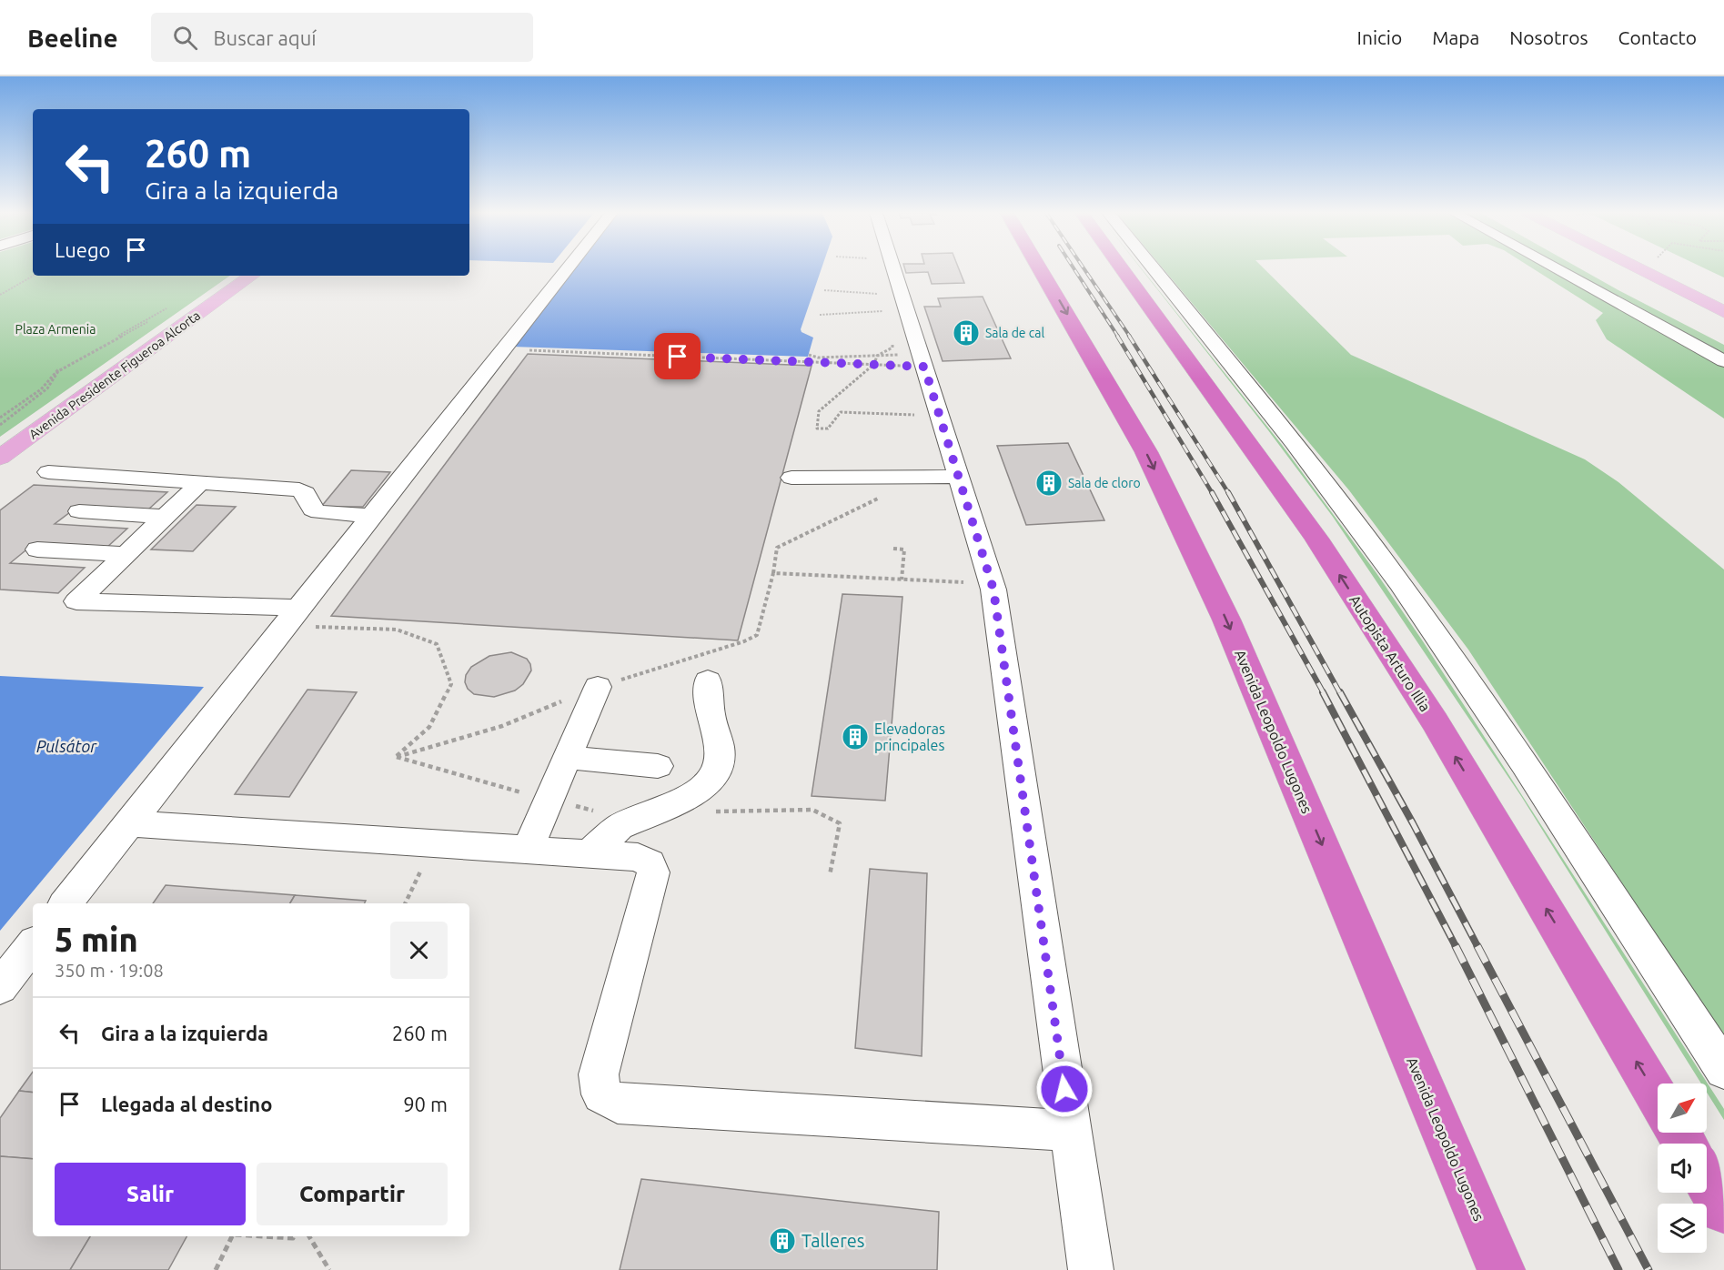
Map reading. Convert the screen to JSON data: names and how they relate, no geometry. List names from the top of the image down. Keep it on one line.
{"streets":{"highway":["Autopista Arturo Illia","Avenida Leopoldo Lugones"],"main road":["Avenida Presidente Figueroa Alcorta"]},"one_way":["Autopista Arturo Illia","Avenida Leopoldo Lugones"],"water":["Pulsátor"],"parks":["Plaza Armenia"],"places":{"building":["Sala de cal","Sala de cloro","Elevadoras principales","Talleres"]},"north":"top right","page":{"header":"Beeline","search":"Buscar aquí","nav":["Inicio","Mapa","Nosotros","Contacto"],"turn":["260 m","Gira a la izquierda"],"then":"Luego","heading":["5 min","350 m · 19:08"],"list":[{"name":"Gira a la izquierda","value":"260 m"},{"name":"Llegada al destino","value":"90 m"}],"buttons":["Salir","Compartir"]}}
